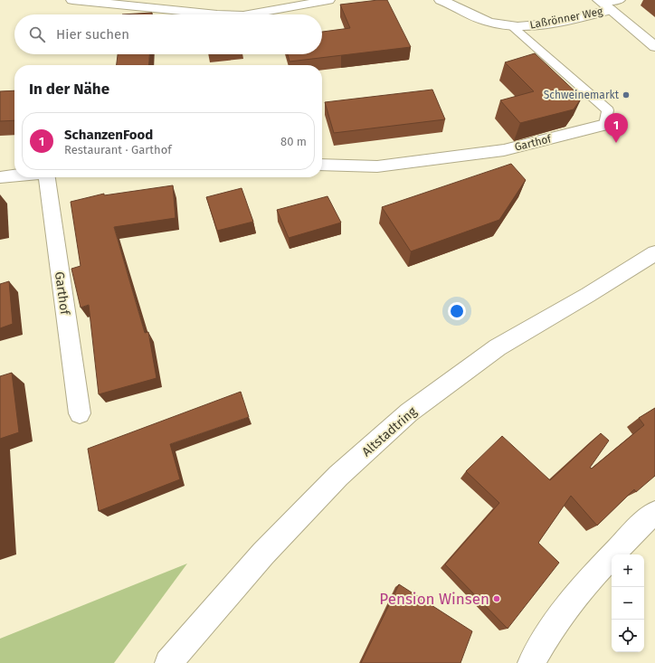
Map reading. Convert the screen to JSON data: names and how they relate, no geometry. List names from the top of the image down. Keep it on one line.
{"streets":{"street":["Laßrönner Weg","Garthof","Altstadtring"]},"crossings":[["Laßrönner Weg","Garthof"]],"places":["Schweinemarkt","Pension Winsen"],"page":{"search":"Hier suchen","heading":"In der Nähe","list":[{"mark":"1","name":"SchanzenFood","note":"Restaurant · Garthof","value":"80 m"}],"pins":"1","map_buttons":["+","−"]}}
